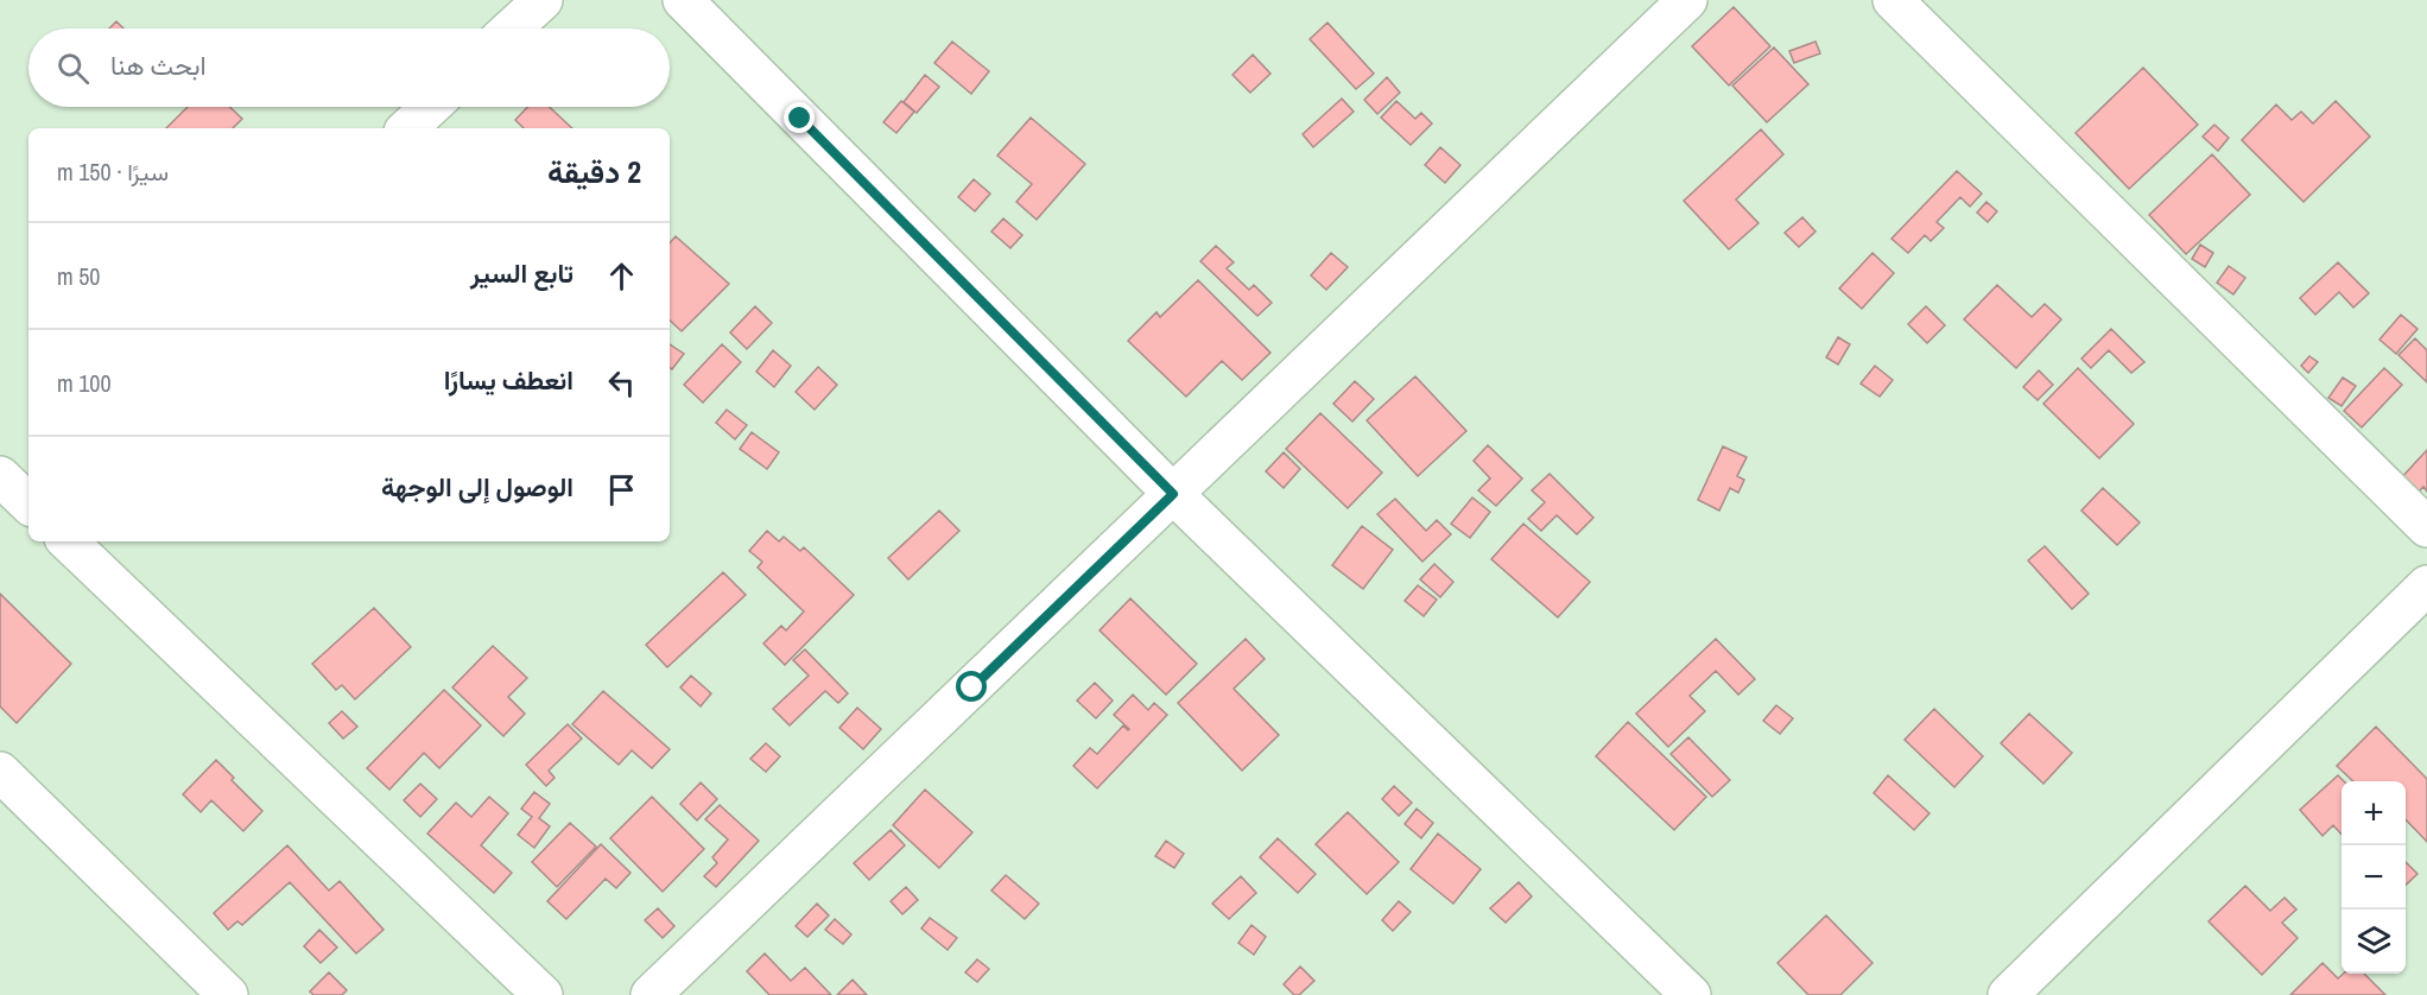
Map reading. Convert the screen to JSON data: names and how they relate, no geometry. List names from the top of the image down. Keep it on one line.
{"page":{"search":"ابحث هنا","heading":["2 دقيقة","سيرًا · 150 m"],"list":[["تابع السير","50 m"],["انعطف يسارًا","100 m"],"الوصول إلى الوجهة"],"map_buttons":["+","−"]}}
